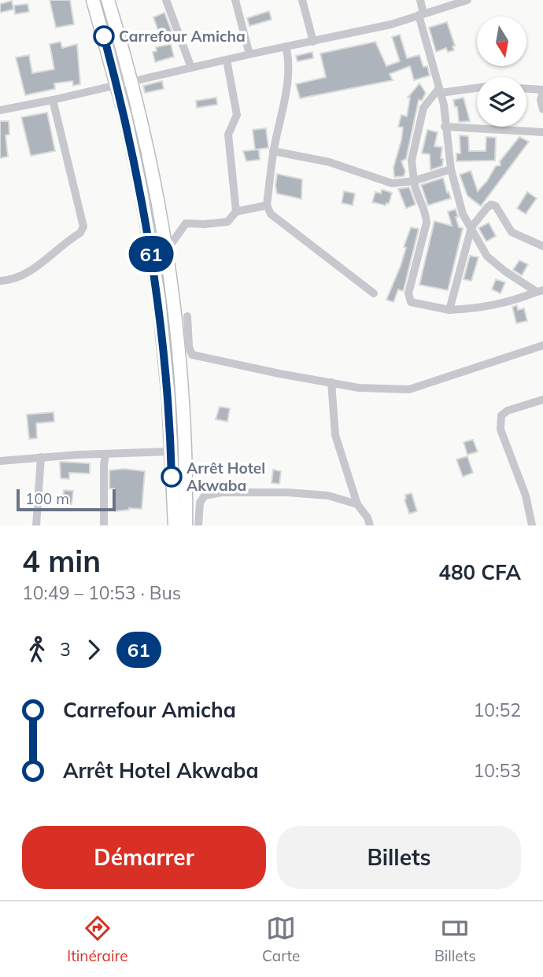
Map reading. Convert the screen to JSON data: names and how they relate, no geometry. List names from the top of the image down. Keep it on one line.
{"places":["Carrefour Amicha","Arrêt Hotel Akwaba"],"lines":["bus line 61"],"scale_bar":"100 m","north":"bottom","page":{"on_map":"61","scale":"100 m","heading":["4 min","10:49 – 10:53 · Bus","480 CFA"],"legs":["3","61"],"list":[{"name":"Carrefour Amicha","value":"10:52"},{"name":"Arrêt Hotel Akwaba","value":"10:53"}],"buttons":["Démarrer","Billets"],"tabs":["Itinéraire","Carte","Billets"]}}
